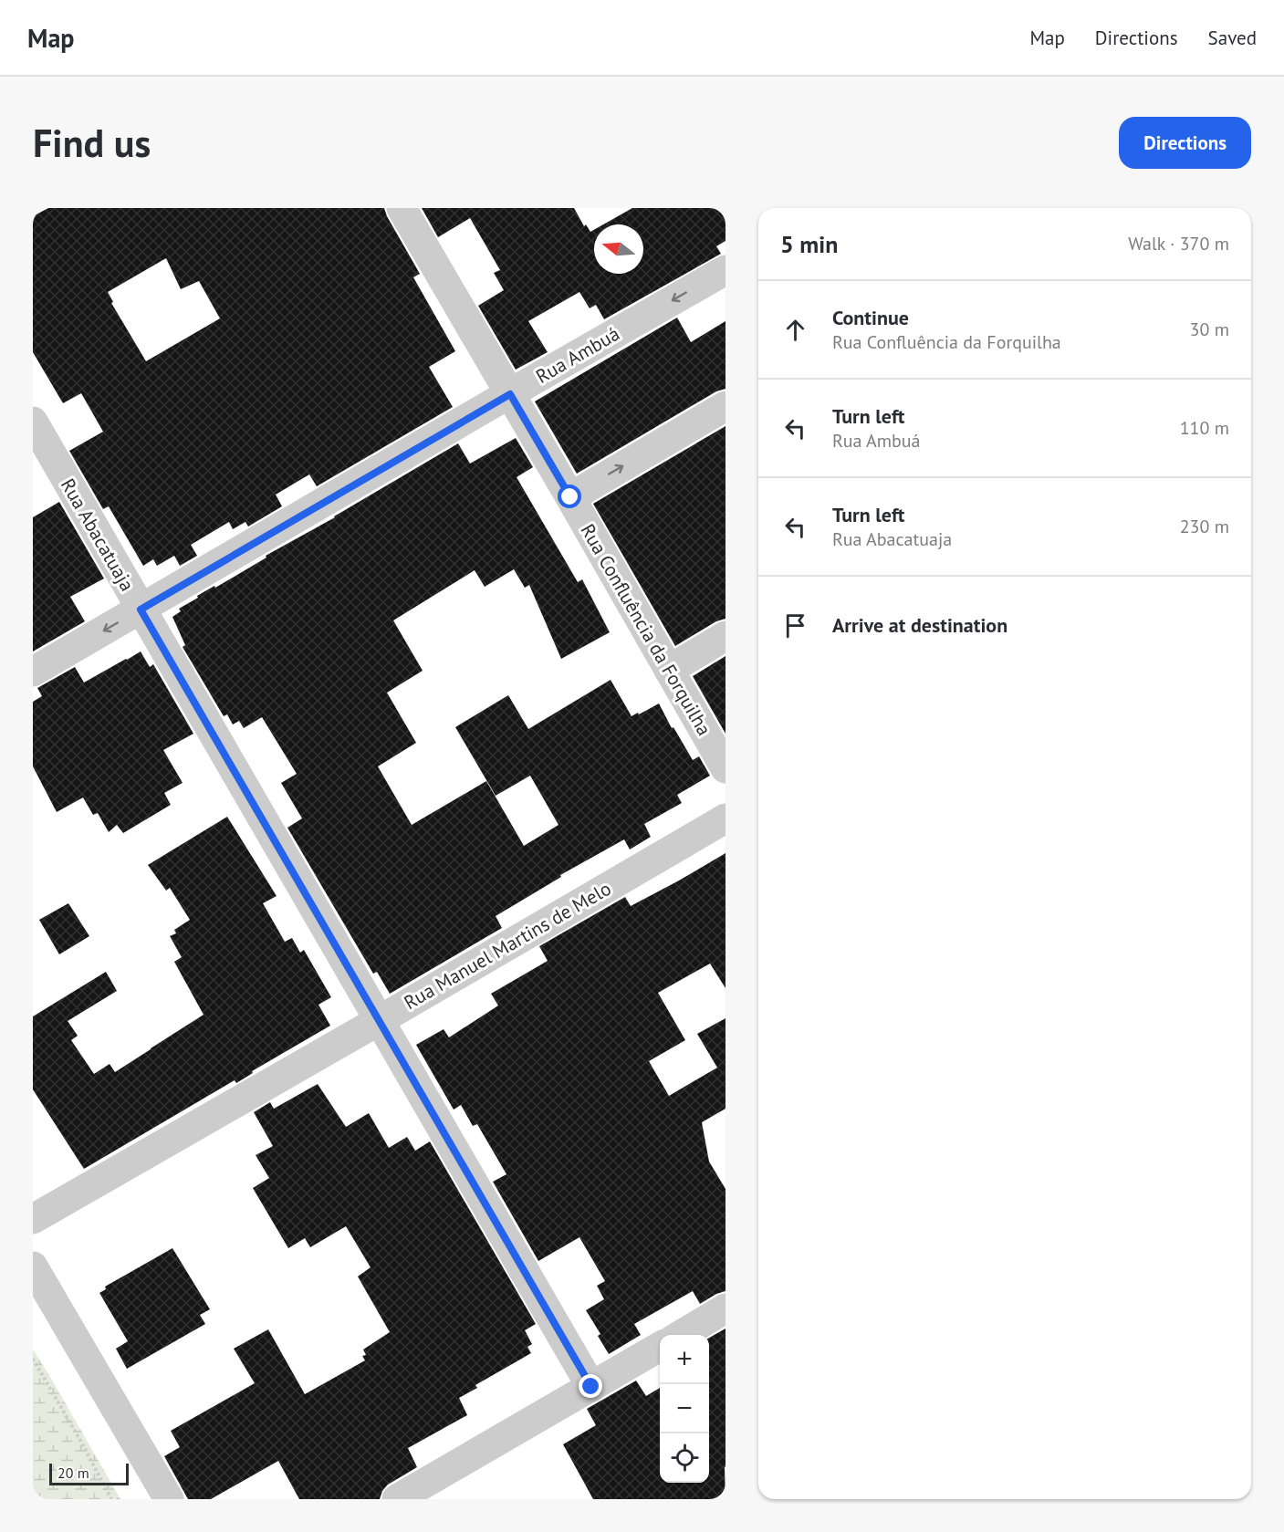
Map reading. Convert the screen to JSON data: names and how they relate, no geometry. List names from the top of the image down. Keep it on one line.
{"streets":{"street":["Rua Ambuá","Rua Abacatuaja","Rua Confluência da Forquilha","Rua Manuel Martins de Melo"]},"crossings":[["Rua Ambuá","Rua Abacatuaja"],["Rua Ambuá","Rua Confluência da Forquilha"],["Rua Abacatuaja","Rua Manuel Martins de Melo"]],"scale_bar":"20 m","north":"left","page":{"header":"Map","nav":["Map","Directions","Saved"],"buttons":"Directions","title":"Find us","heading":["5 min","Walk · 370 m"],"list":[["Continue","Rua Confluência da Forquilha","30 m"],["Turn left","Rua Ambuá","110 m"],["Turn left","Rua Abacatuaja","230 m"],"Arrive at destination"],"map_buttons":["+","−"],"scale":"20 m"}}
